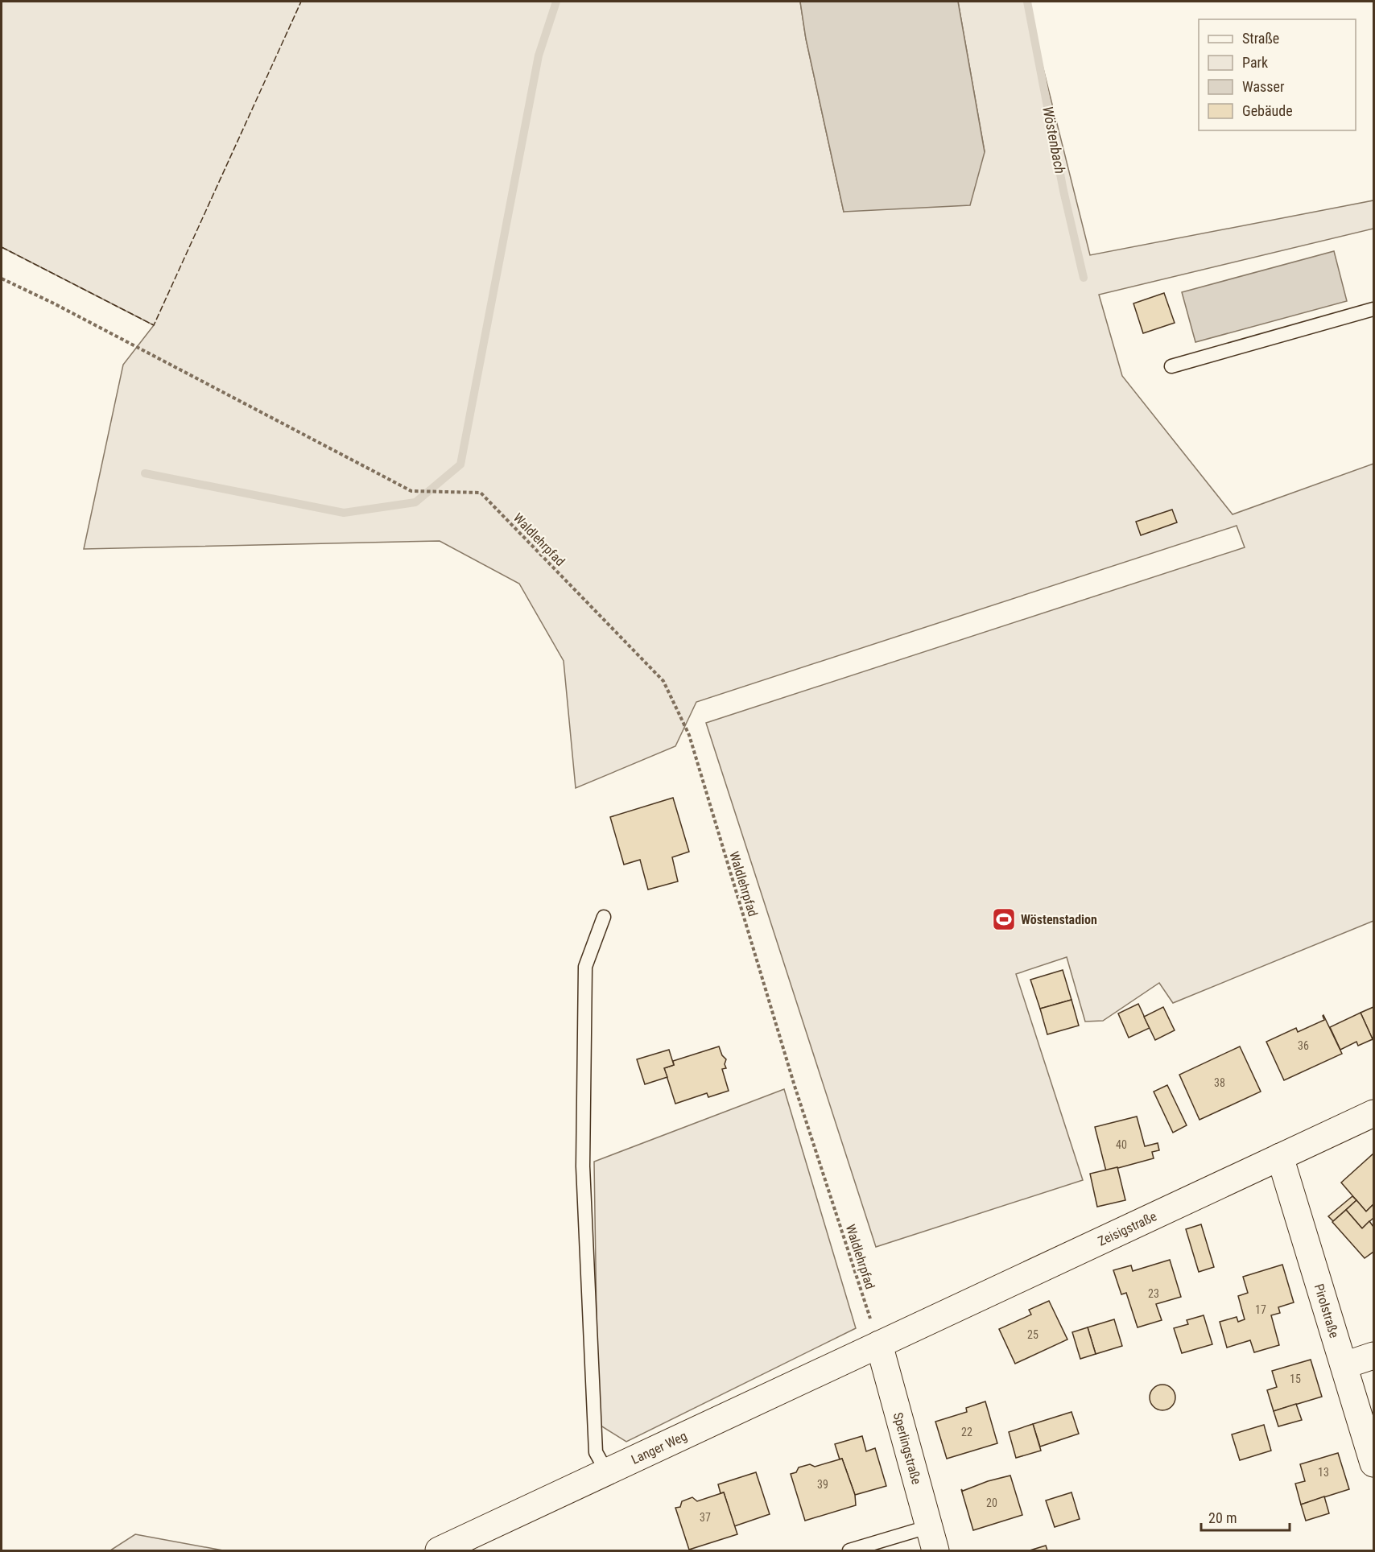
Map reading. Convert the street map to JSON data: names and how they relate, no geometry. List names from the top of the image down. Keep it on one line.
{"streets":{"street":["Zeisigstraße","Pirolstraße","Sperlingstraße","Langer Weg"],"path":["Waldlehrpfad"]},"crossings":[["Waldlehrpfad","Zeisigstraße"],["Waldlehrpfad","Sperlingstraße"],["Waldlehrpfad","Langer Weg"],["Zeisigstraße","Pirolstraße"],["Zeisigstraße","Sperlingstraße"],["Zeisigstraße","Langer Weg"],["Sperlingstraße","Langer Weg"]],"water":["Wöstenbach"],"places":{"sports":["Wöstenstadion"]},"house_numbers":["36","38","40","23","17","25","15","22","13","39","20","37"],"legend":["Straße","Park","Wasser","Gebäude"],"scale_bar":"20 m"}
